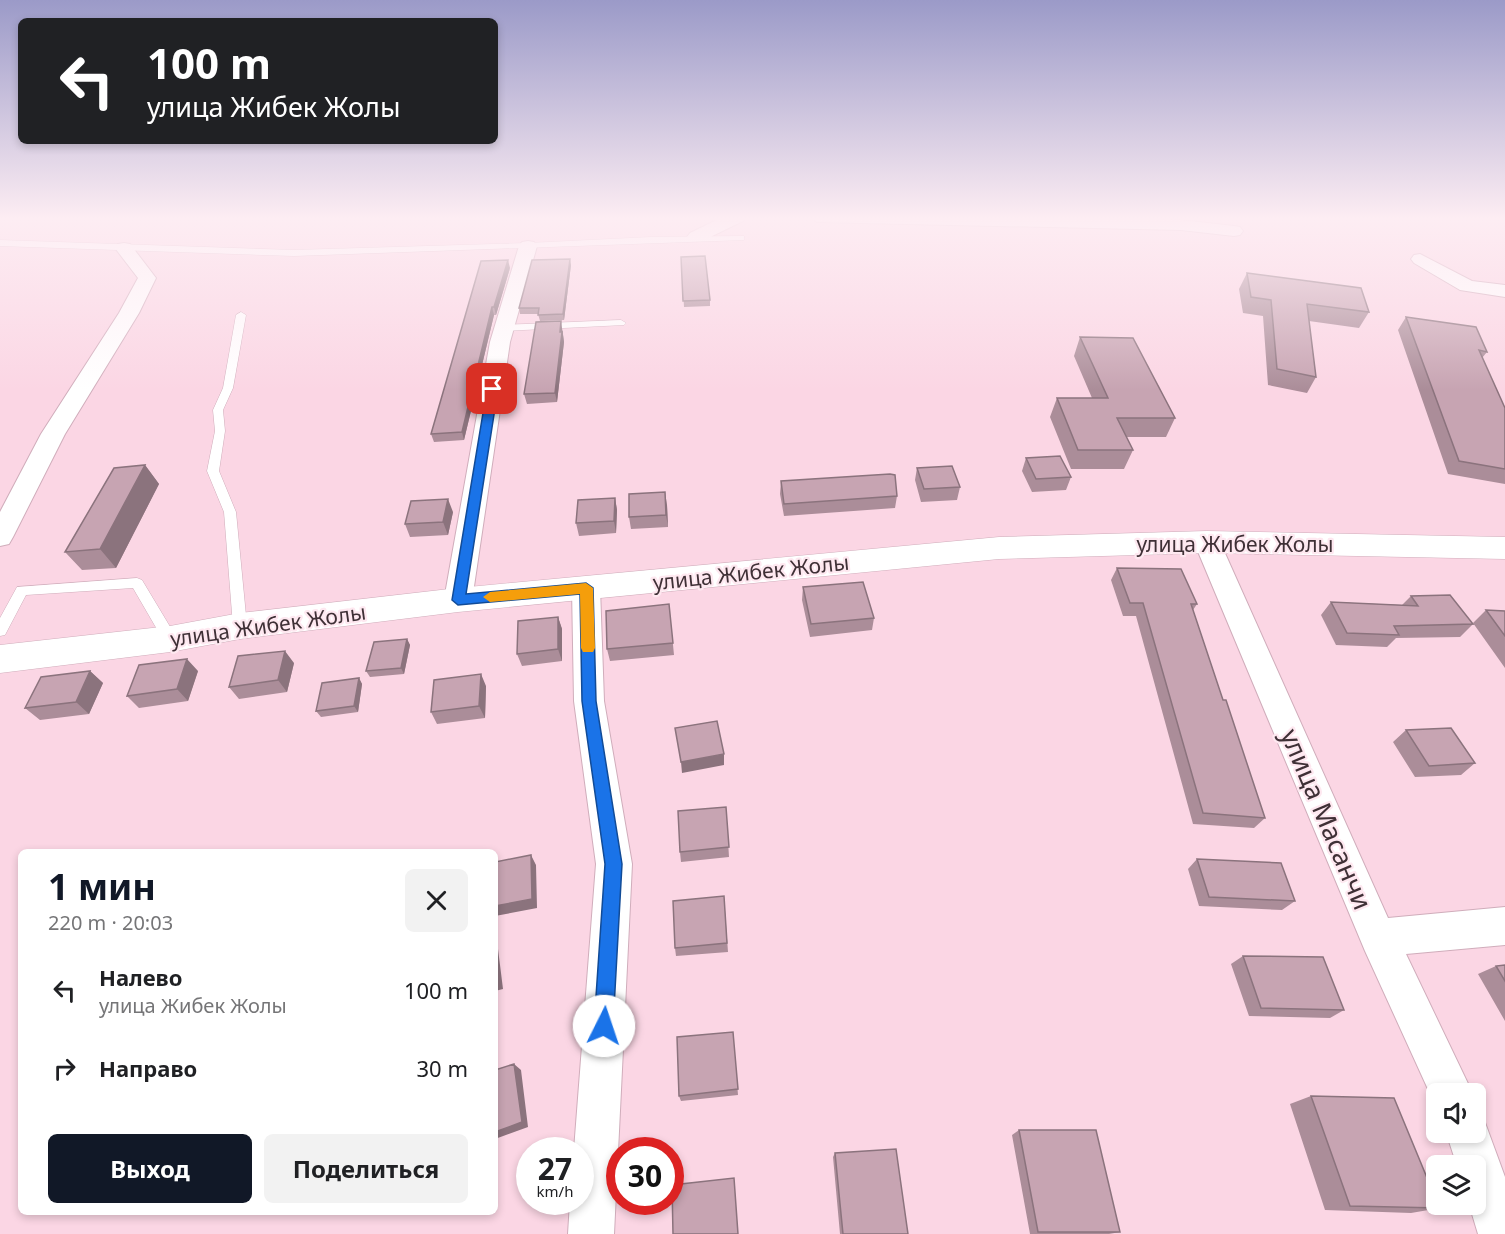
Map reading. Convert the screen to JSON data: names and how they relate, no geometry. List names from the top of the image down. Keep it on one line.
{"streets":{"main road":["улица Жибек Жолы"],"street":["улица Масанчи"]},"crossings":[["улица Жибек Жолы","улица Масанчи"]],"page":{"turn":["100 m","улица Жибек Жолы"],"heading":["1 мин","220 m · 20:03"],"list":[{"name":"Налево","note":"улица Жибек Жолы","value":"100 m"},{"name":"Направо","value":"30 m"}],"buttons":["Выход","Поделиться"],"speed":"27 km/h","limit":"30"}}
